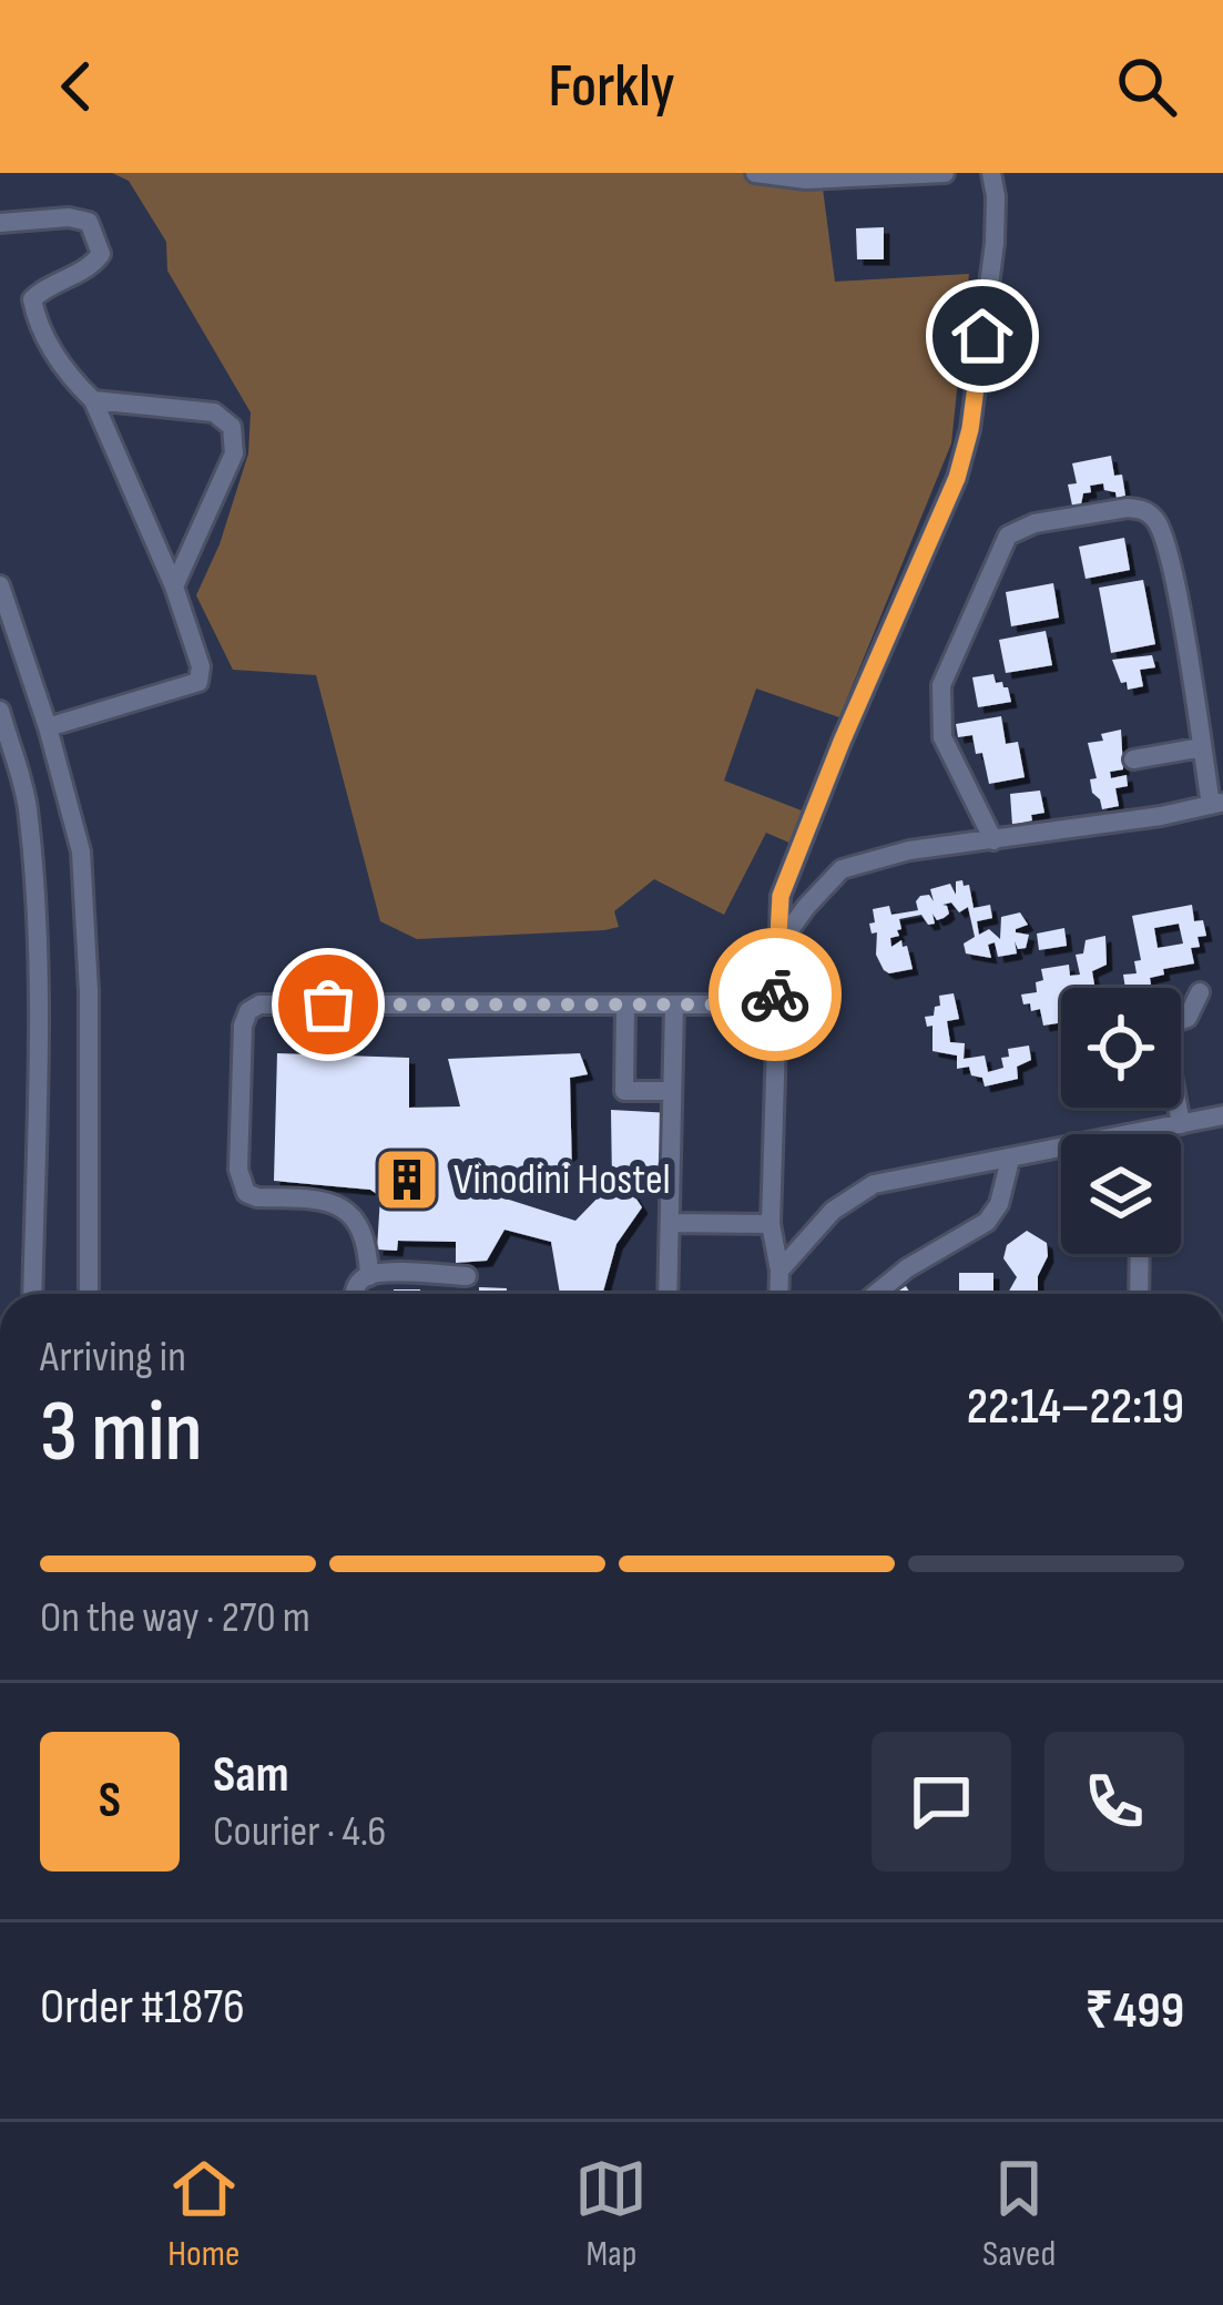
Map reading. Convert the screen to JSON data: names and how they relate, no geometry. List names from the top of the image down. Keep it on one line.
{"places":{"building":["Vinodini Hostel"]},"page":{"header":"Forkly","heading":["3 min","Arriving in","22:14–22:19"],"panel":["Sam","Courier · 4.6","Order #1876","₹499"],"bar":"On the way · 270 m","round":"S","tabs":["Home","Map","Saved"]}}
